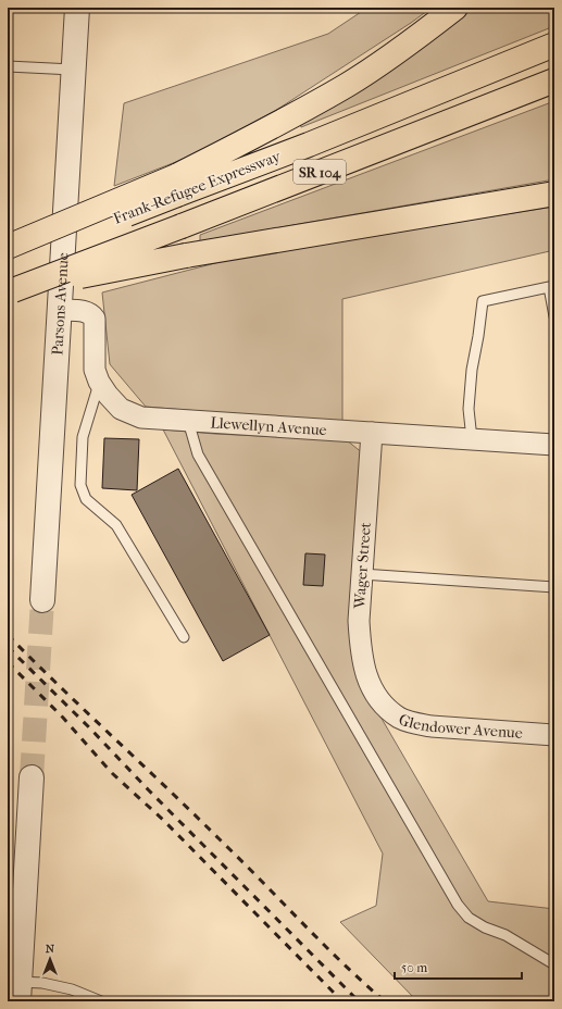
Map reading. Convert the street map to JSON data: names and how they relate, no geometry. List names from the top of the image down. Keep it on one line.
{"streets":{"highway":["SR 104","Frank-Refugee Expressway"],"street":["Parsons Avenue","Llewellyn Avenue","Wager Street","Glendower Avenue"]},"crossings":[["Parsons Avenue","Llewellyn Avenue"],["Llewellyn Avenue","Wager Street"],["Wager Street","Glendower Avenue"]],"scale_bar":"50 m","north":"top"}
